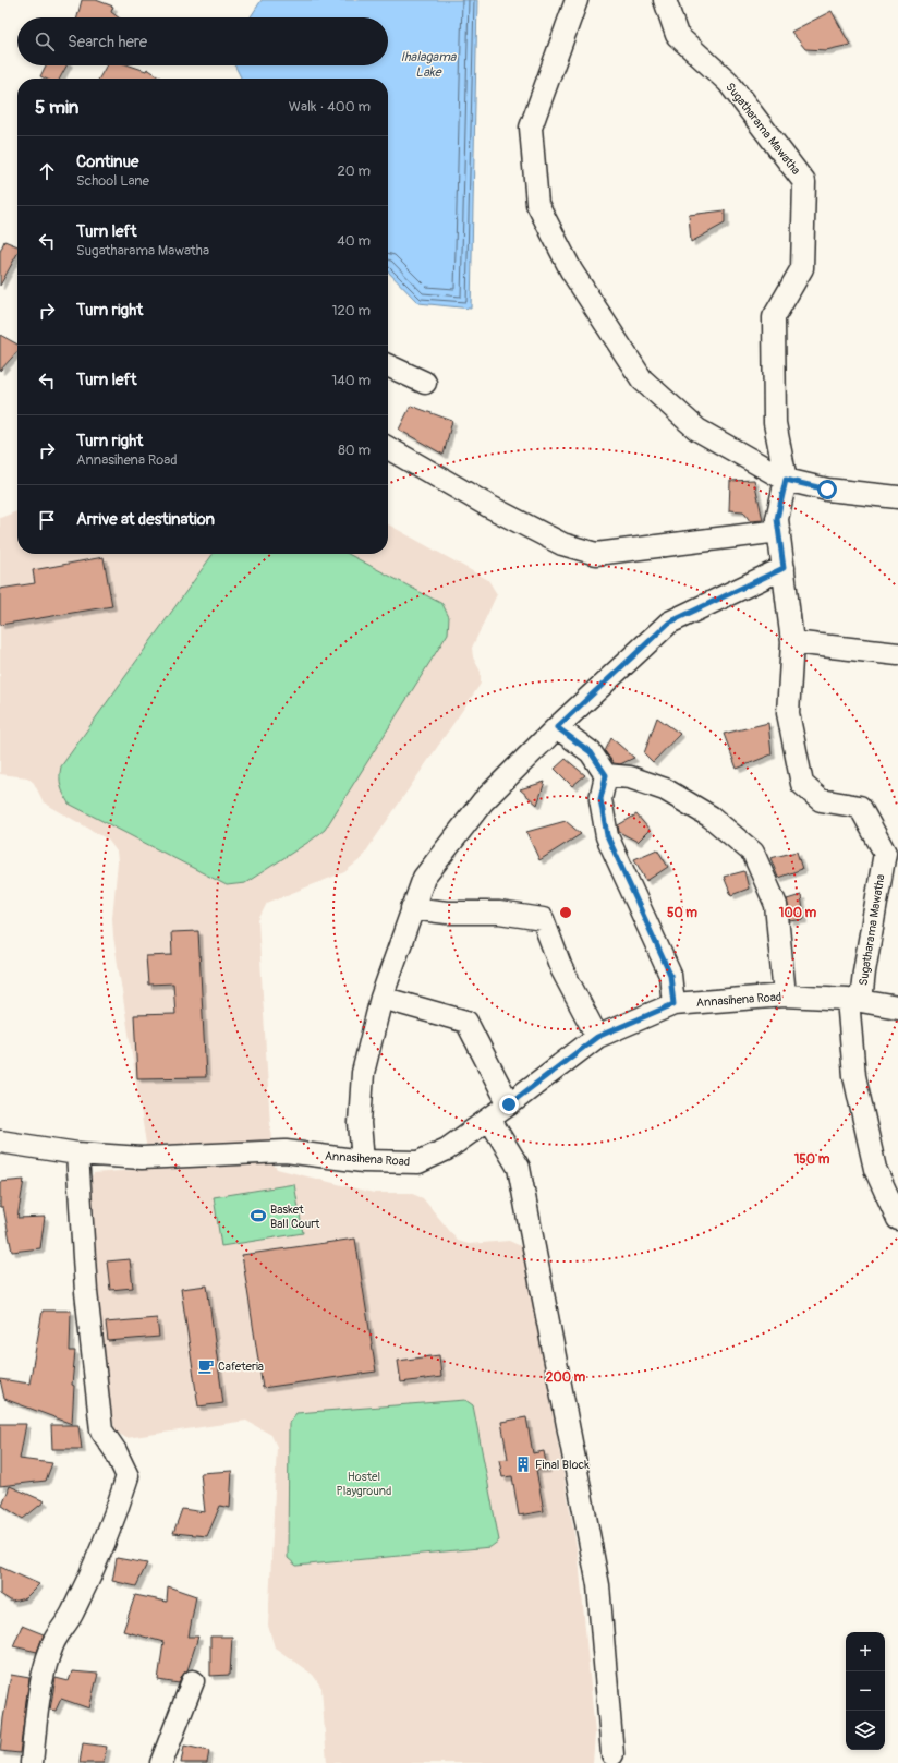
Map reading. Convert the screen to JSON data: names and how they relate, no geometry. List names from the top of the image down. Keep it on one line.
{"streets":{"street":["Sugatharama Mawatha","Annasihena Road"]},"crossings":[["Sugatharama Mawatha","Annasihena Road"]],"water":["Ihalagama Lake"],"parks":["Hostel Playground"],"places":{"sports":["Basket Ball Court"],"cafe":["Cafeteria"],"building":["Final Block"]},"page":{"search":"Search here","heading":["5 min","Walk · 400 m"],"list":[["Continue","School Lane","20 m"],["Turn left","Sugatharama Mawatha","40 m"],["Turn right","120 m"],["Turn left","140 m"],["Turn right","Annasihena Road","80 m"],"Arrive at destination"],"map_buttons":["+","−"]},"rings":["50 m","100 m","150 m","200 m"]}
